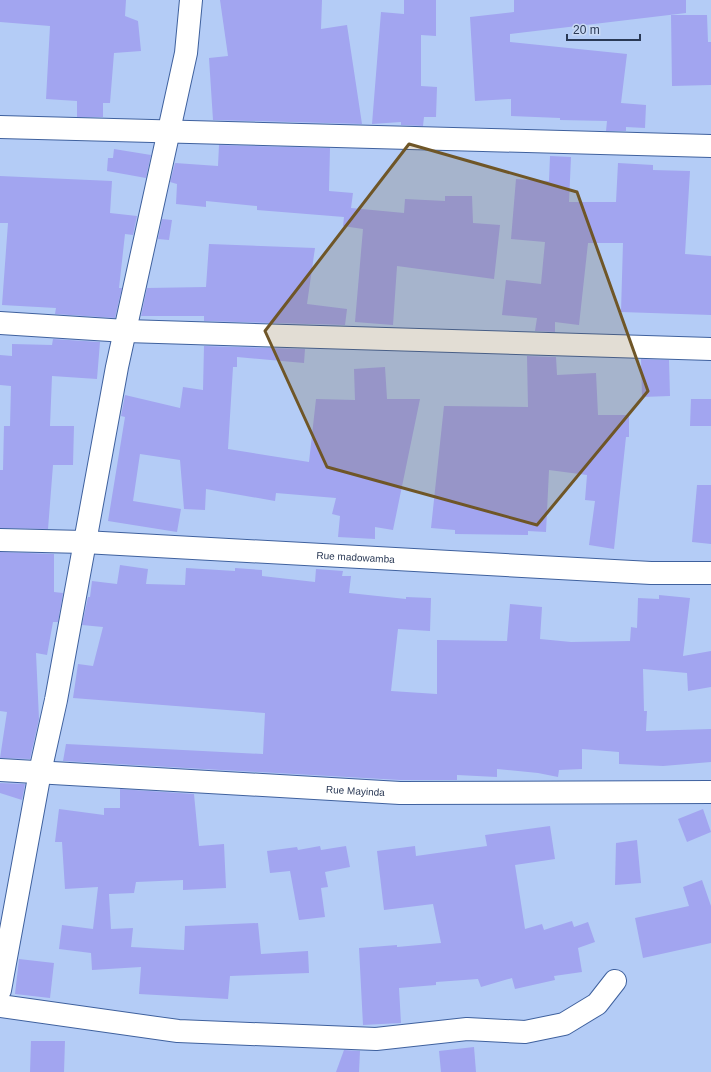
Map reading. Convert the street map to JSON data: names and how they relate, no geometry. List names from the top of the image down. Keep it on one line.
{"streets":{"street":["Rue madowamba","Rue Mayinda"]},"scale_bar":"20 m"}
